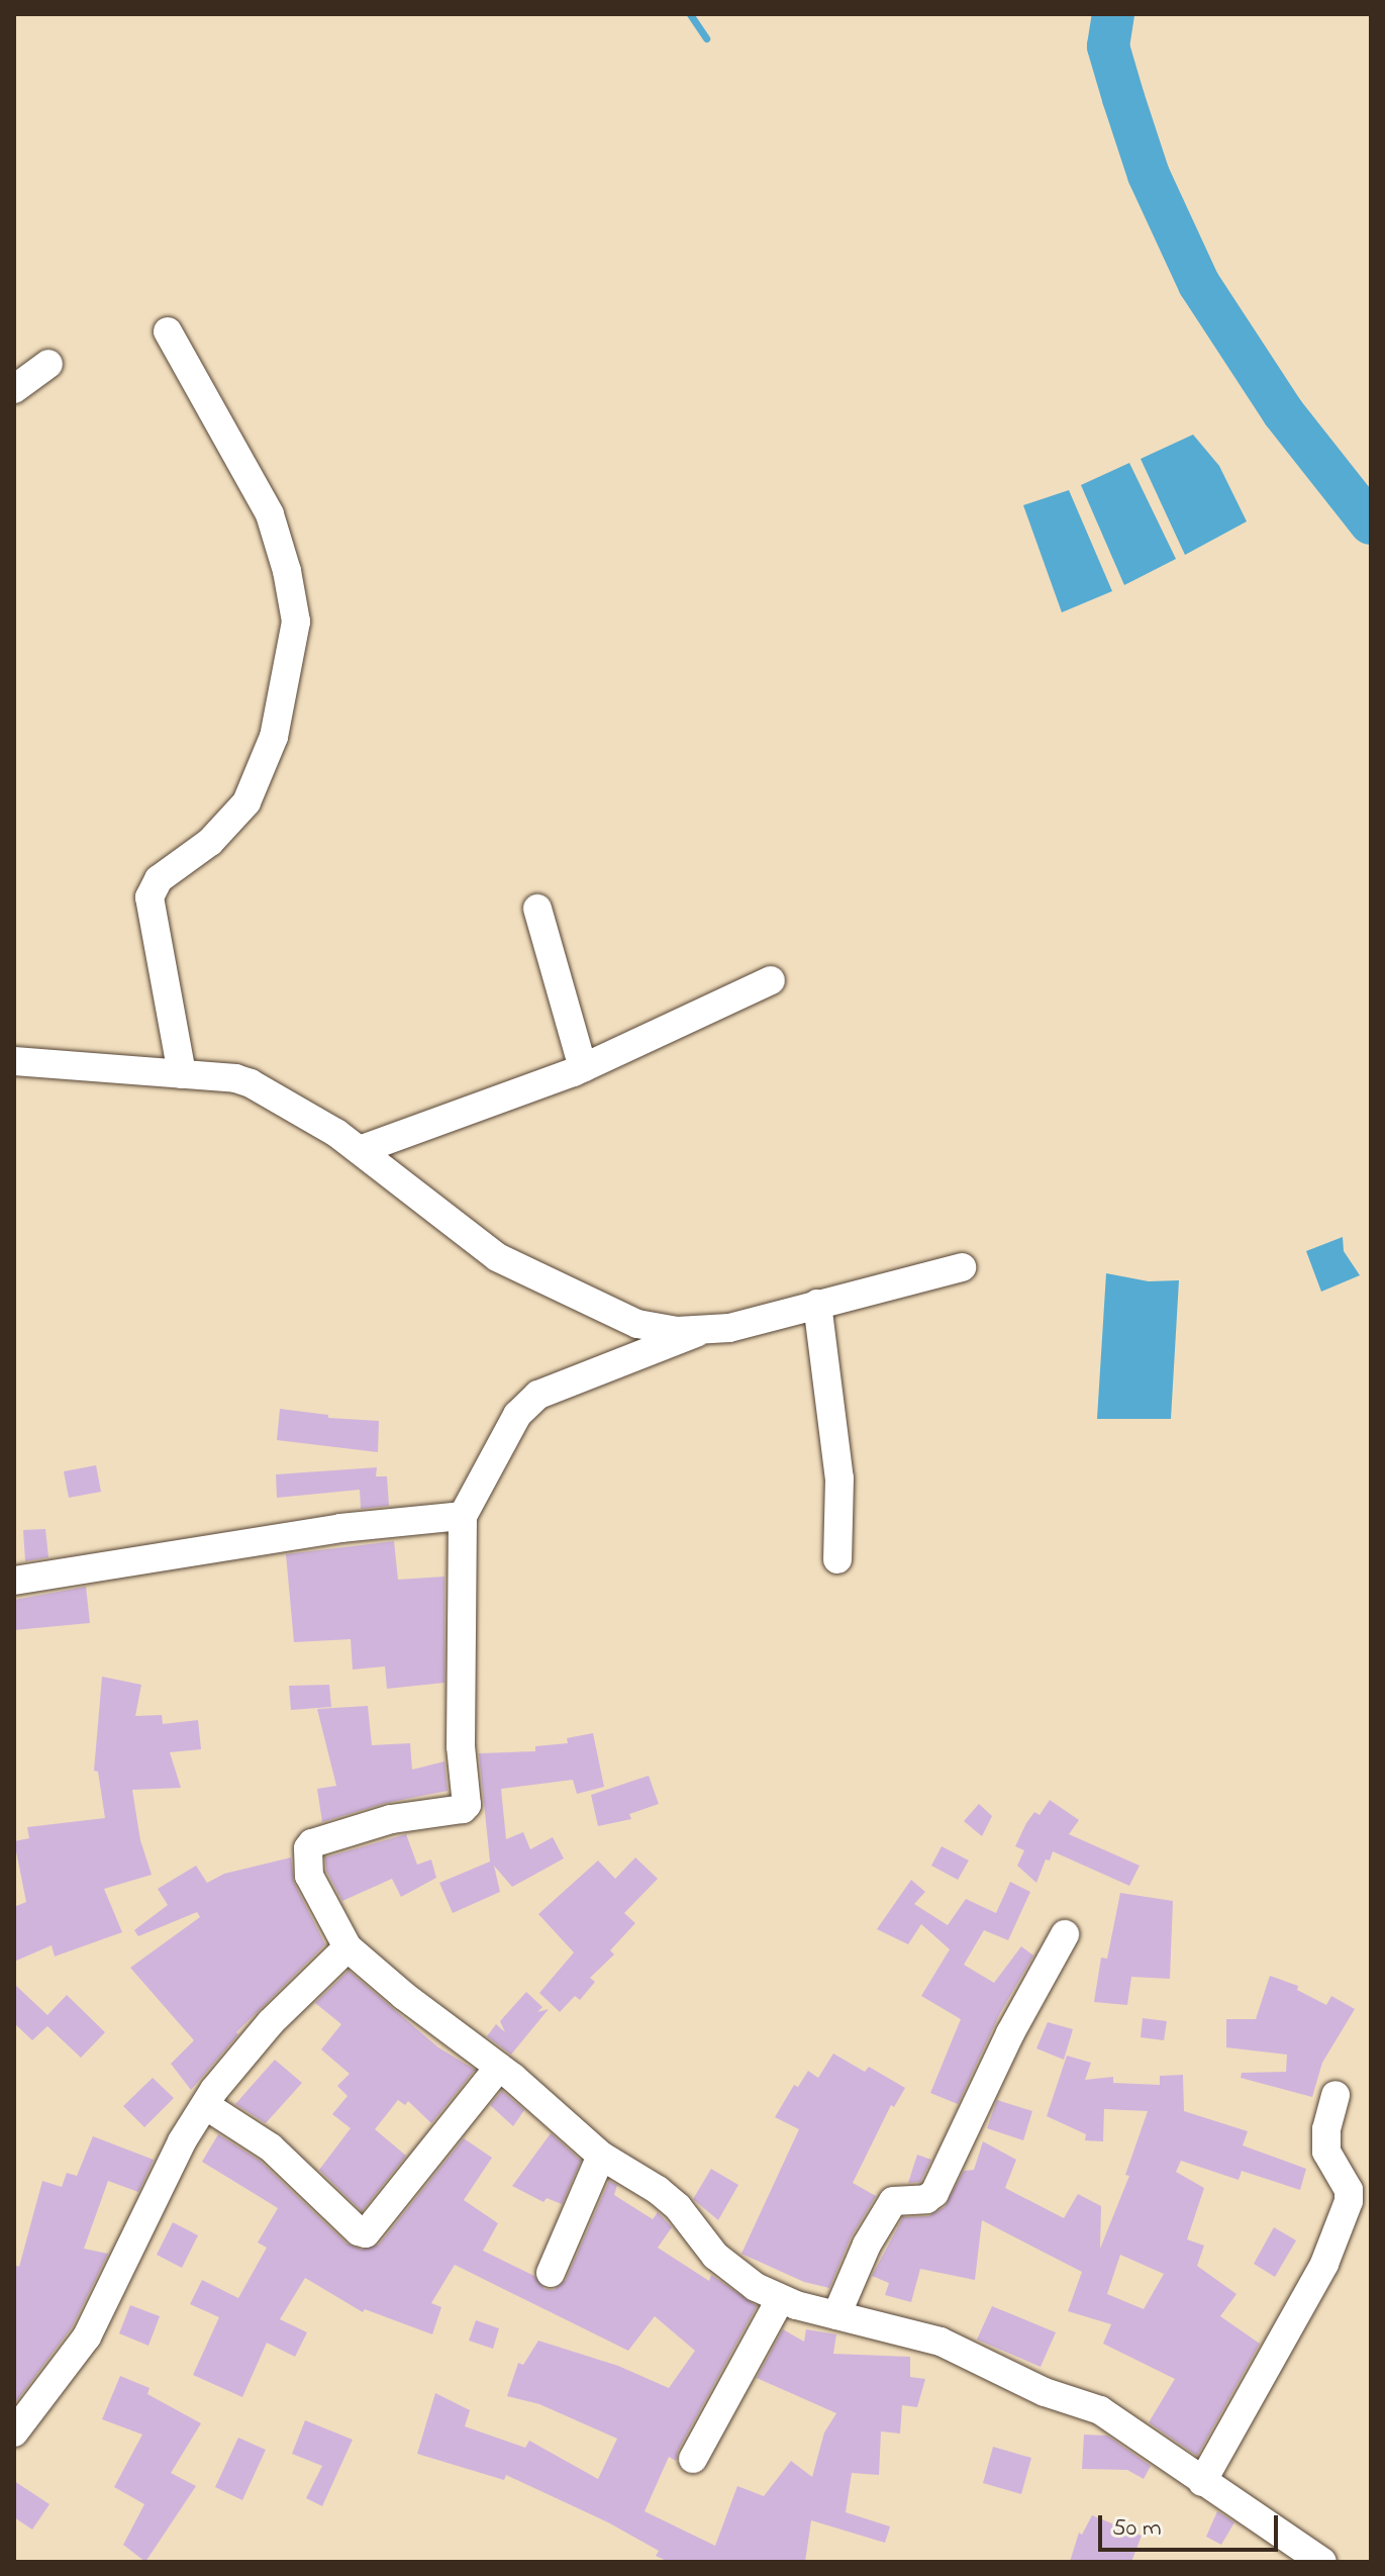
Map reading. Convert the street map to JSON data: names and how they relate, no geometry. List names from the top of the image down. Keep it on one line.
{"scale_bar":"50 m"}
